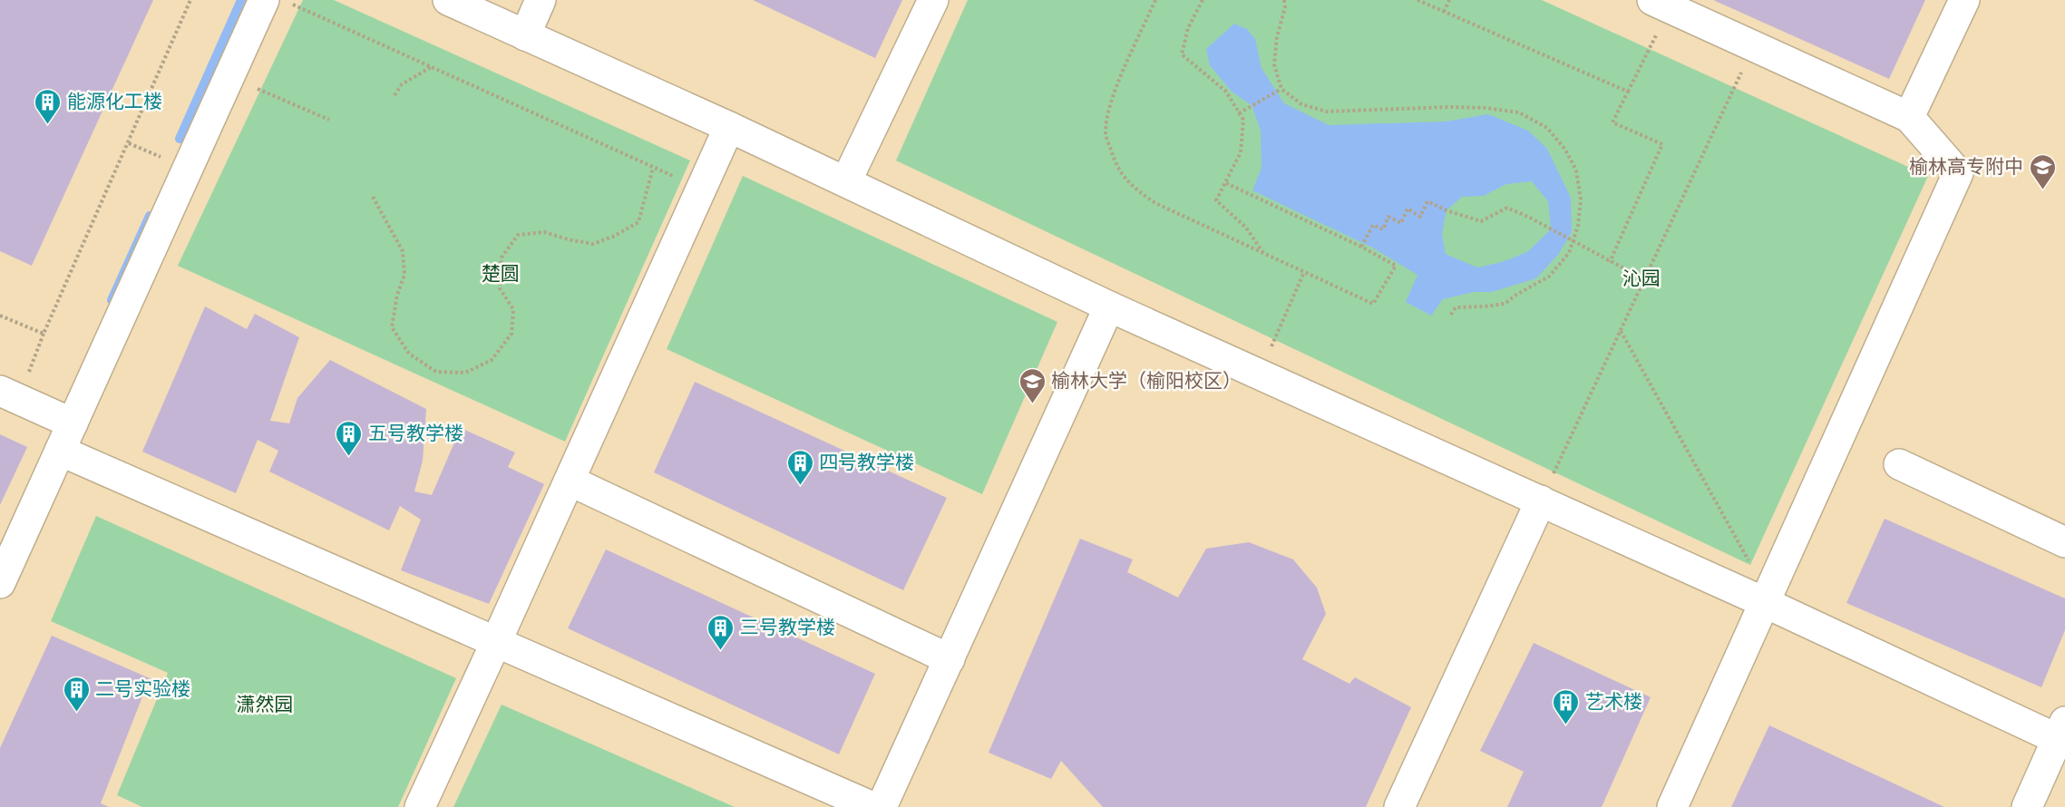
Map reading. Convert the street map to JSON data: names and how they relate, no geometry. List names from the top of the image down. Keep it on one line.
{"parks":["楚圆","沁园","潇然园"],"places":{"building":["能源化工楼","五号教学楼","四号教学楼","三号教学楼","二号实验楼","艺术楼"],"school or university":["榆林高专附中","榆林大学（榆阳校区）"]}}
